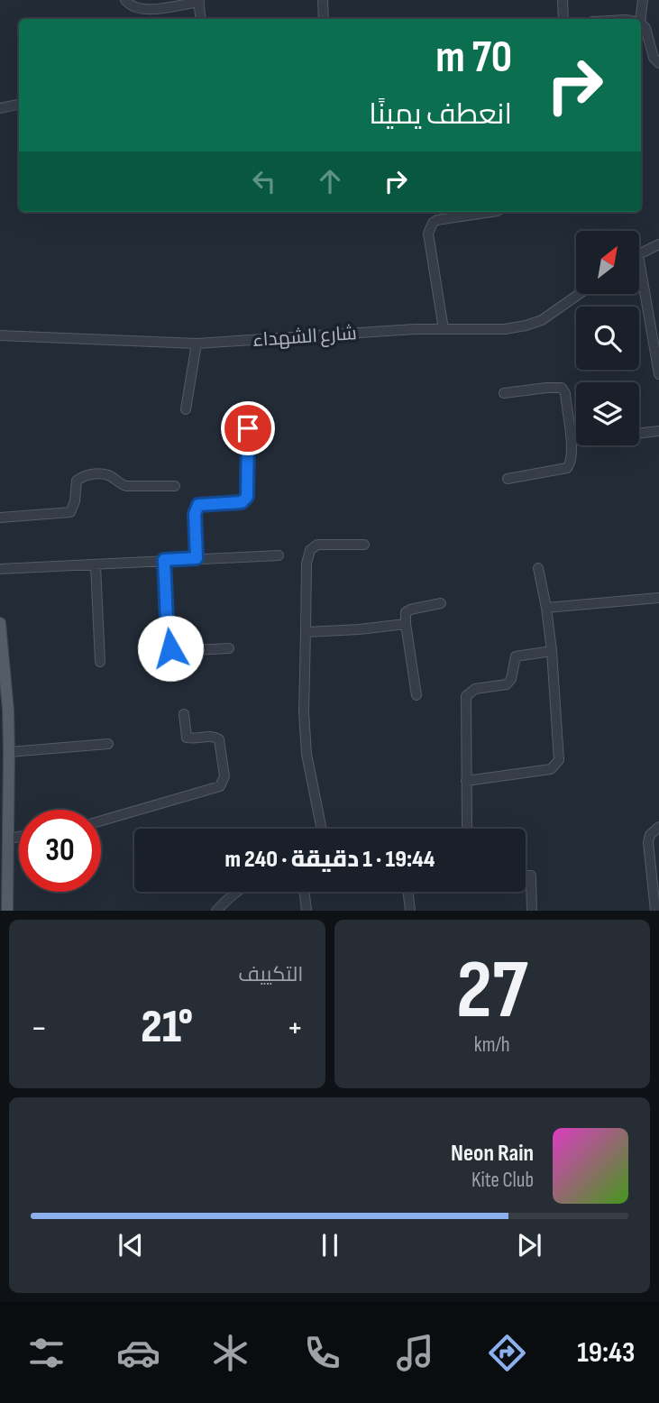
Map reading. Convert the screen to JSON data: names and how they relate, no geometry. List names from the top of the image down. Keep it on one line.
{"streets":{"street":["شارع الشهداء"]},"north":"top right","page":{"turn":["70 m","انعطف يمينًا"],"limit":"30","trip":"19:44 · 1 دقيقة · 240 m","tile":[["27","km/h"],"التكييف"],"heat":["−","21°","+"],"song":["Neon Rain","Kite Club"],"tabs":"19:43"}}
